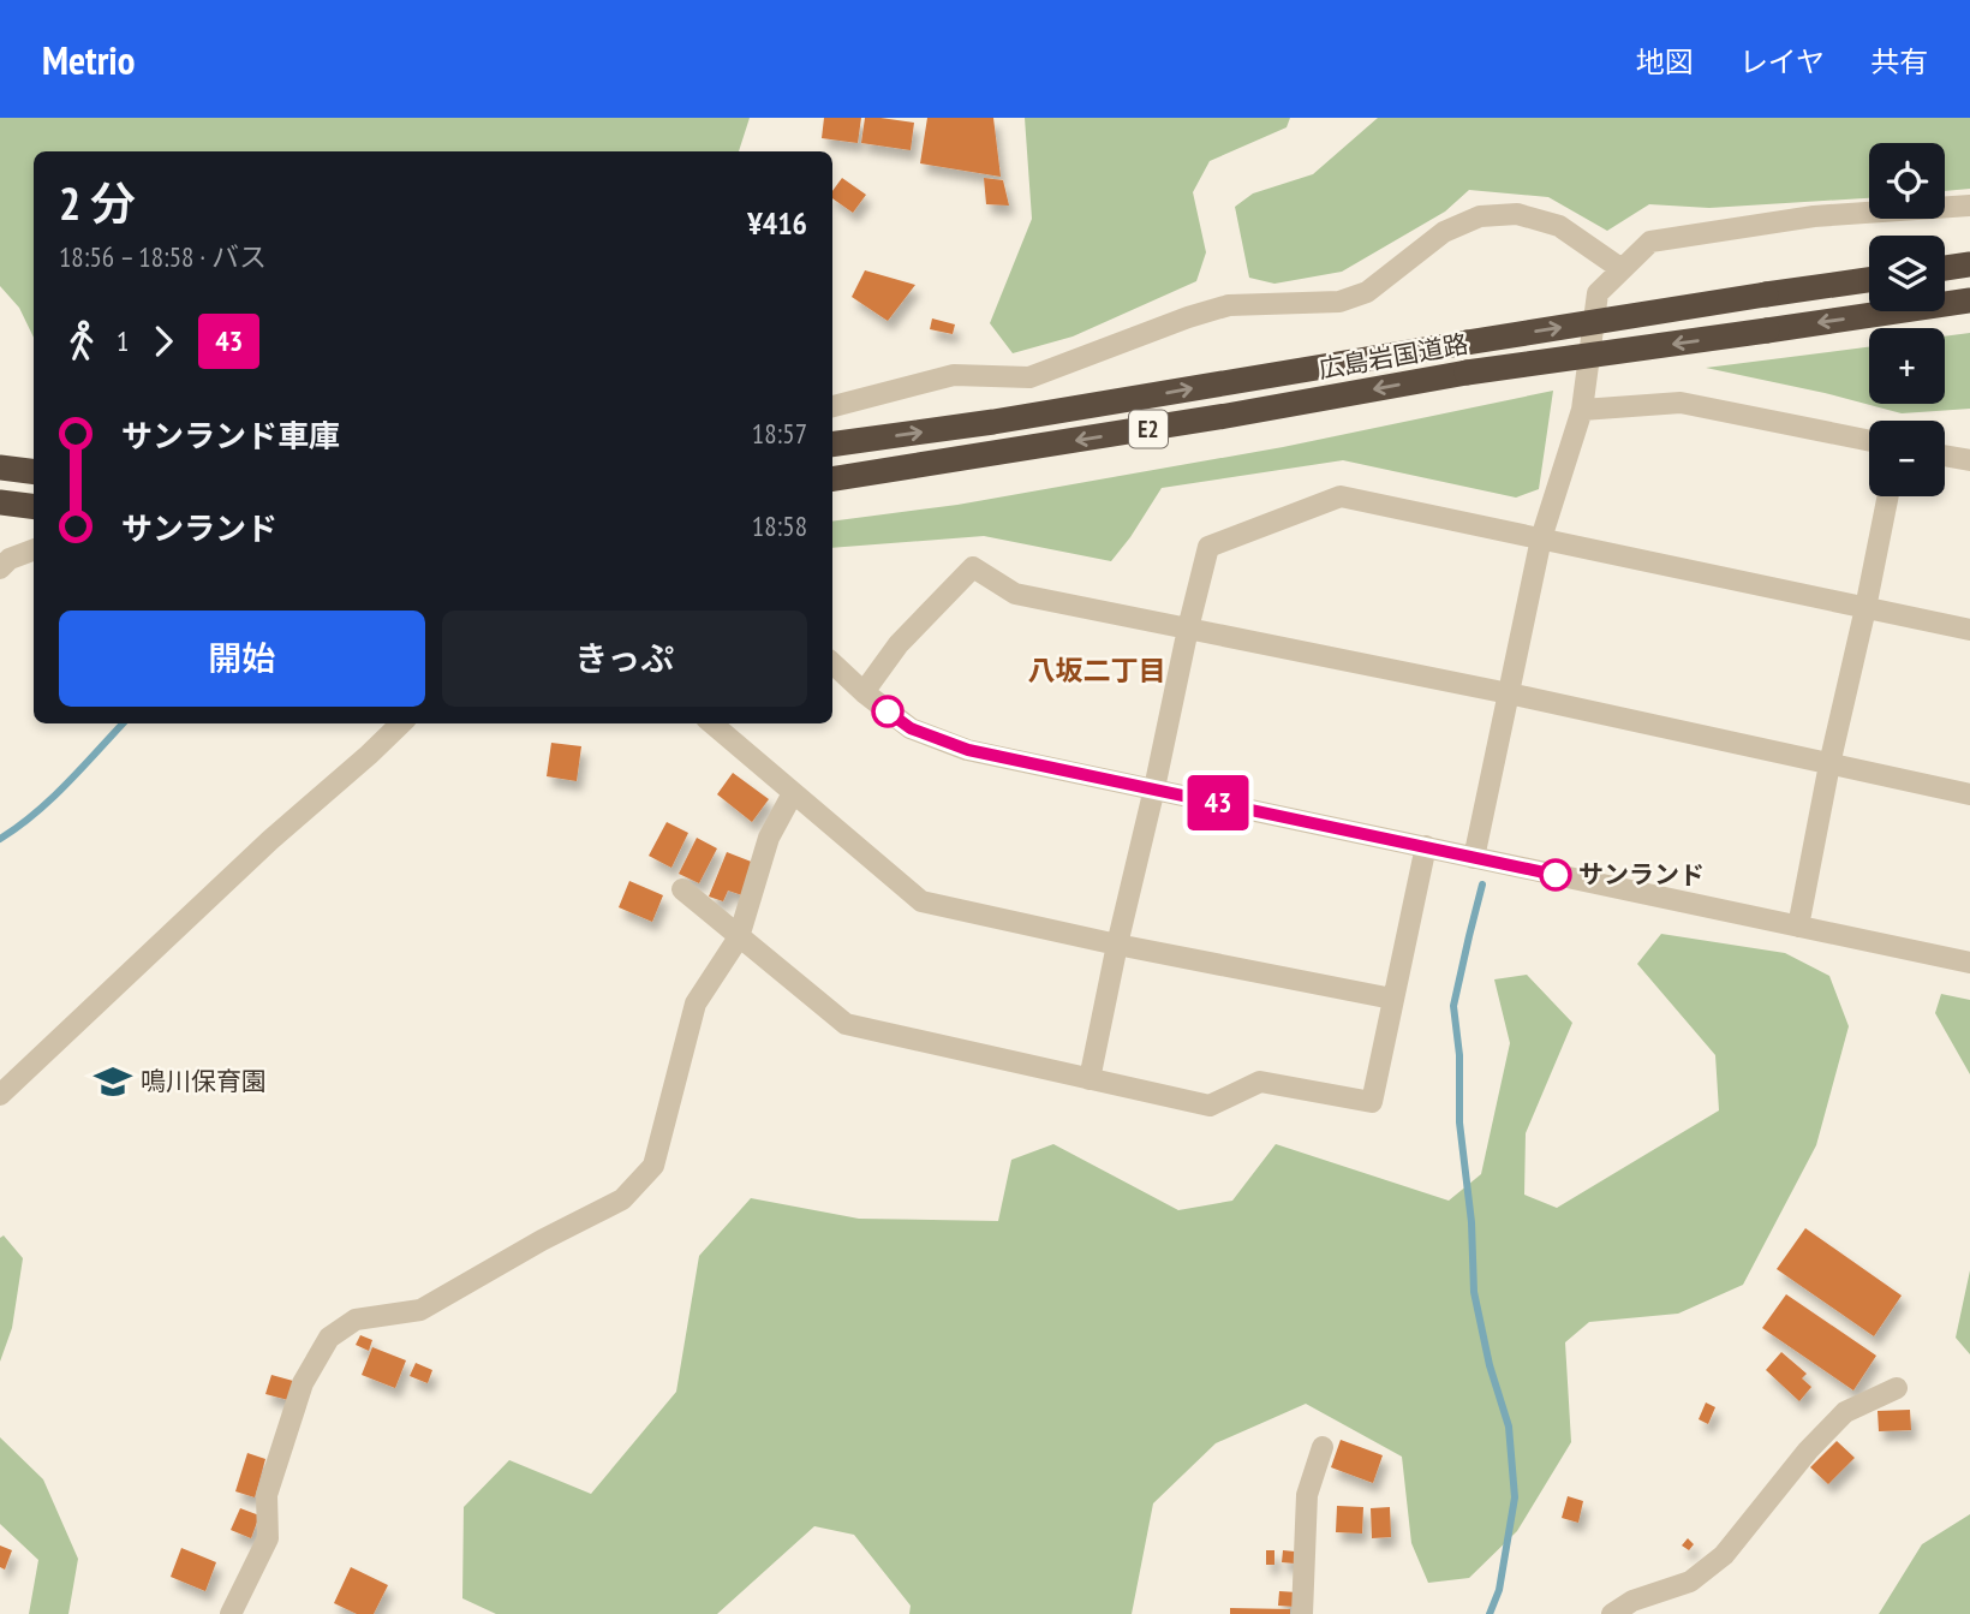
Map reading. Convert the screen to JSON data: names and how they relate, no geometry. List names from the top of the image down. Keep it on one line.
{"streets":{"highway":["広島岩国道路","E2"]},"districts":["八坂二丁目"],"places":{"other":["サンランド"],"school or university":["鳴川保育園"]},"lines":["bus line 43"],"page":{"header":"Metrio","nav":["地図","レイヤ","共有"],"on_map":"43","map_buttons":["+","−"],"heading":["2 分","18:56 – 18:58 · バス","¥416"],"legs":["1","43"],"list":[{"name":"サンランド車庫","value":"18:57"},{"name":"サンランド","value":"18:58"}],"buttons":["開始","きっぷ"]}}
